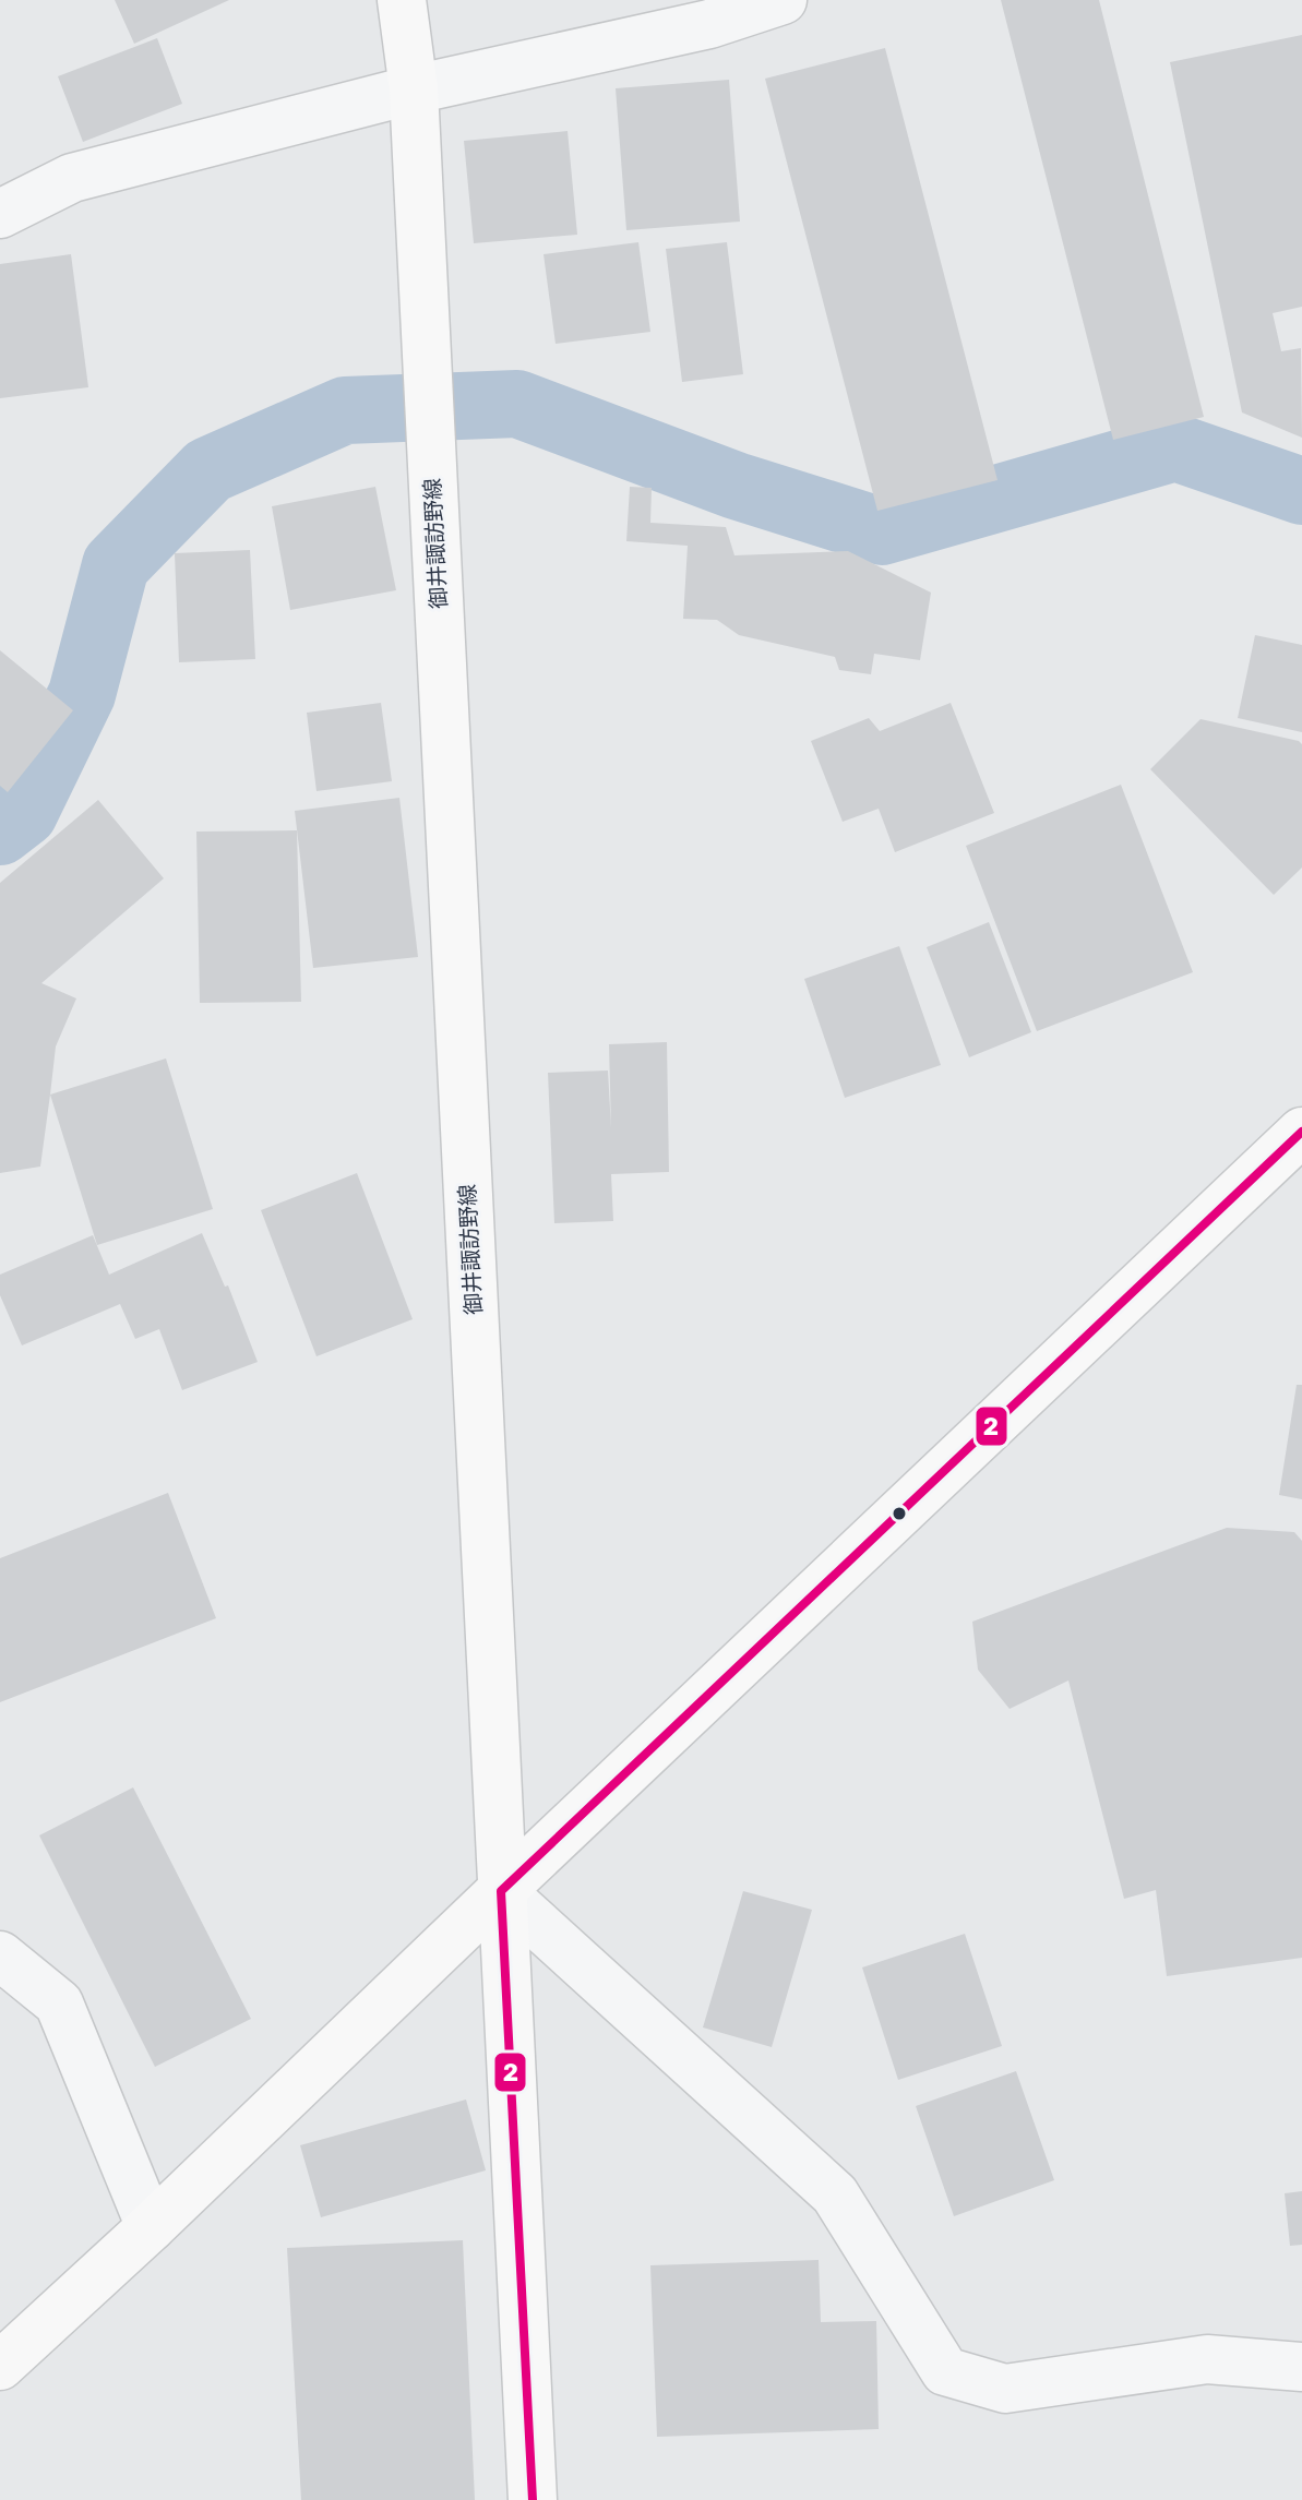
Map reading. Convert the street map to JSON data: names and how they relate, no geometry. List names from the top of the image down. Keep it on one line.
{"streets":{"main road":["御井諏訪野線"]},"lines":["transit line 2"]}
